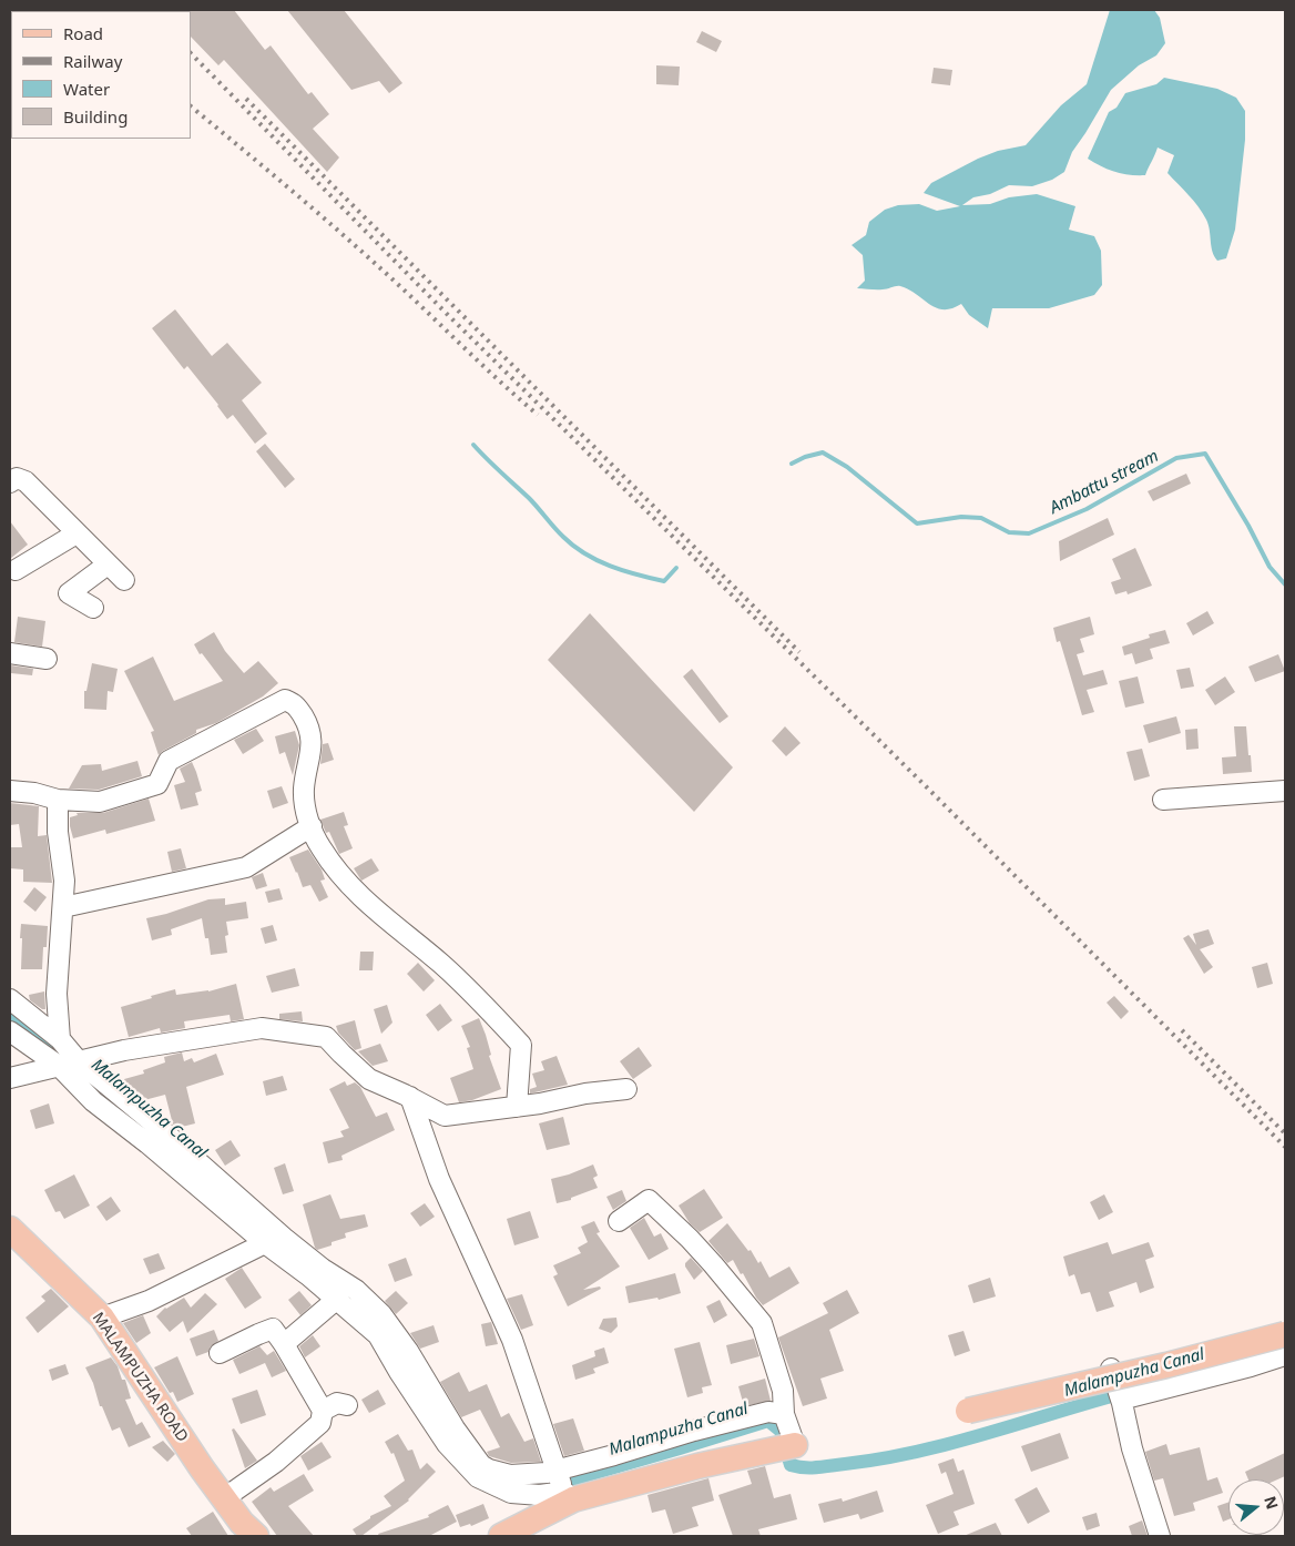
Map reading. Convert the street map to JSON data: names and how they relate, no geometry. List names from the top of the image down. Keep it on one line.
{"streets":{"main road":["MALAMPUZHA ROAD"]},"water":["Ambattu stream","Malampuzha Canal"],"legend":["Road","Railway","Water","Building"],"north":"right"}
